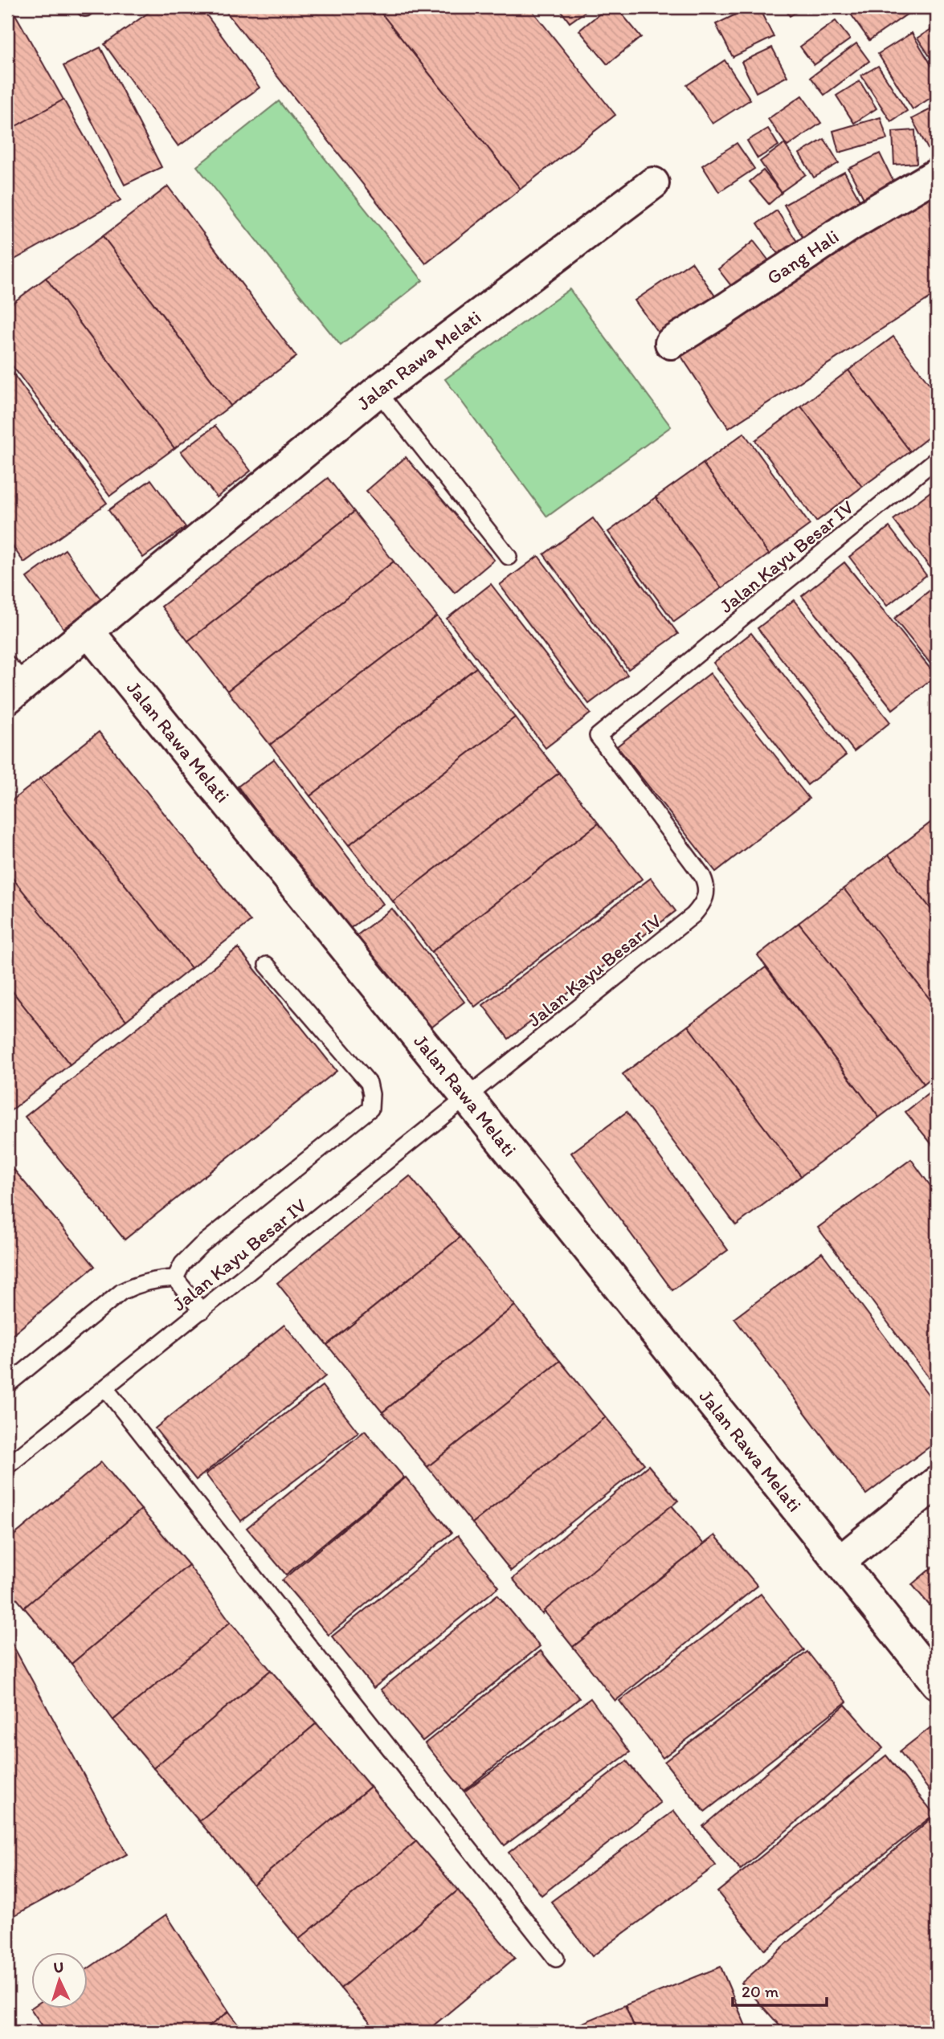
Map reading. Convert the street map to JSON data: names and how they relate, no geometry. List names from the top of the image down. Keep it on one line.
{"streets":{"street":["Gang Hali","Jalan Rawa Melati"],"lane":["Jalan Kayu Besar IV"]},"crossings":[["Jalan Rawa Melati","Jalan Kayu Besar IV"]],"scale_bar":"20 m","north":"top"}
